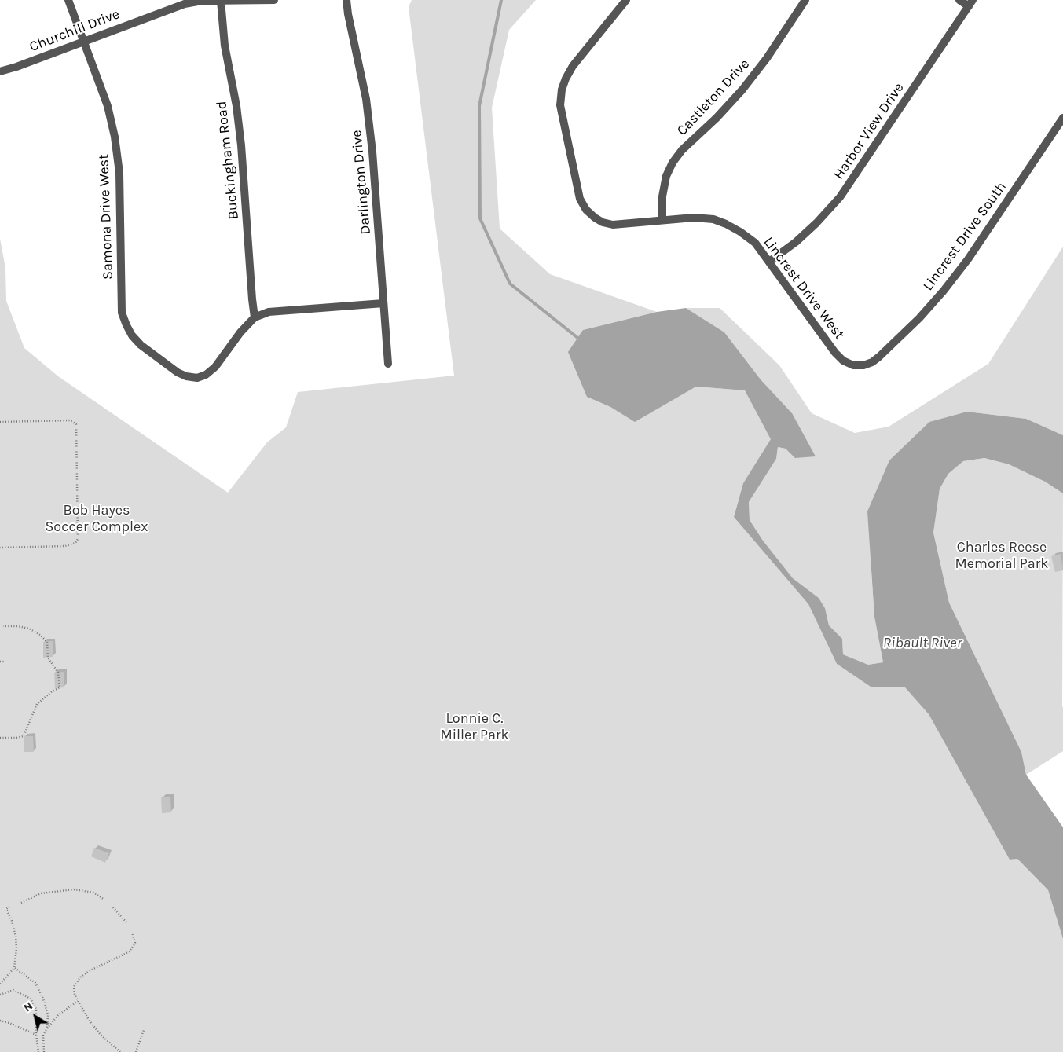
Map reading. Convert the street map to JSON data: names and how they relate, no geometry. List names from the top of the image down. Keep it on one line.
{"streets":{"street":["Churchill Drive","Castleton Drive","Harbor View Drive","Buckingham Road","Darlington Drive","Samona Drive West","Lincrest Drive South","Lincrest Drive West"]},"crossings":[["Churchill Drive","Buckingham Road"],["Churchill Drive","Samona Drive West"],["Castleton Drive","Lincrest Drive West"],["Harbor View Drive","Lincrest Drive West"],["Buckingham Road","Samona Drive West"],["Lincrest Drive South","Lincrest Drive West"]],"water":["Ribault River"],"parks":["Bob Hayes Soccer Complex","Charles Reese Memorial Park","Lonnie C. Miller Park"],"north":"top left"}
